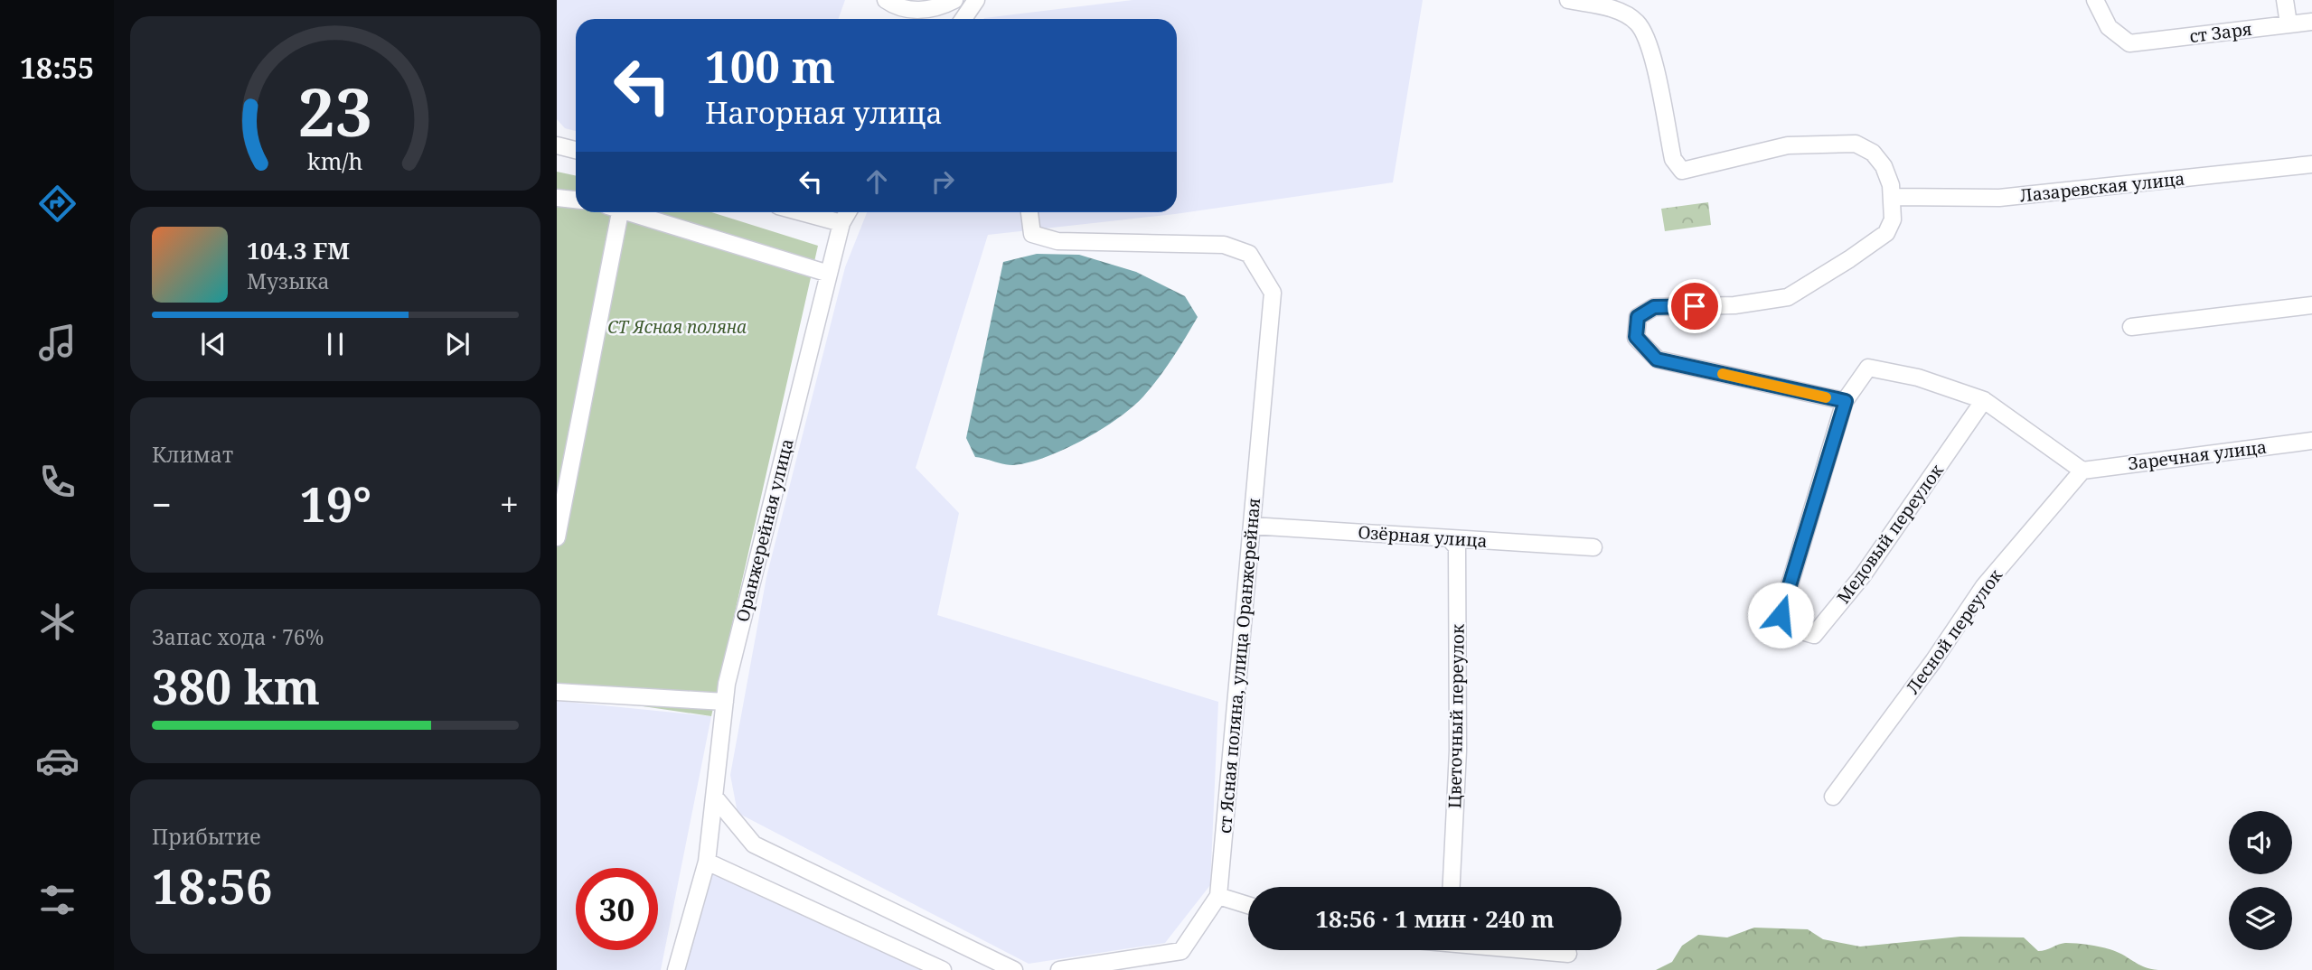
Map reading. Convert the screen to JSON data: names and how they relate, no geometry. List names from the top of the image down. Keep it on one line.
{"streets":{"street":["ст Заря","Лазаревская улица","Заречная улица","Оранжерейная улица","Медовый переулок","Озёрная улица","Лесной переулок","ст Ясная поляна, улица Оранжерейная","Цветочный переулок"]},"crossings":[["Заречная улица","Лесной переулок"],["Озёрная улица","ст Ясная поляна, улица Оранжерейная"],["Озёрная улица","Цветочный переулок"]],"parks":["СТ Ясная поляна"],"page":{"tabs":"18:55","turn":["100 m","Нагорная улица"],"song":["104.3 FM","Музыка"],"tile":["Климат",["Запас хода · 76%","380 km"],["Прибытие","18:56"]],"heat":["−","19°","+"],"limit":"30","trip":"18:56 · 1 мин · 240 m","gauge":["23","km/h"]}}
